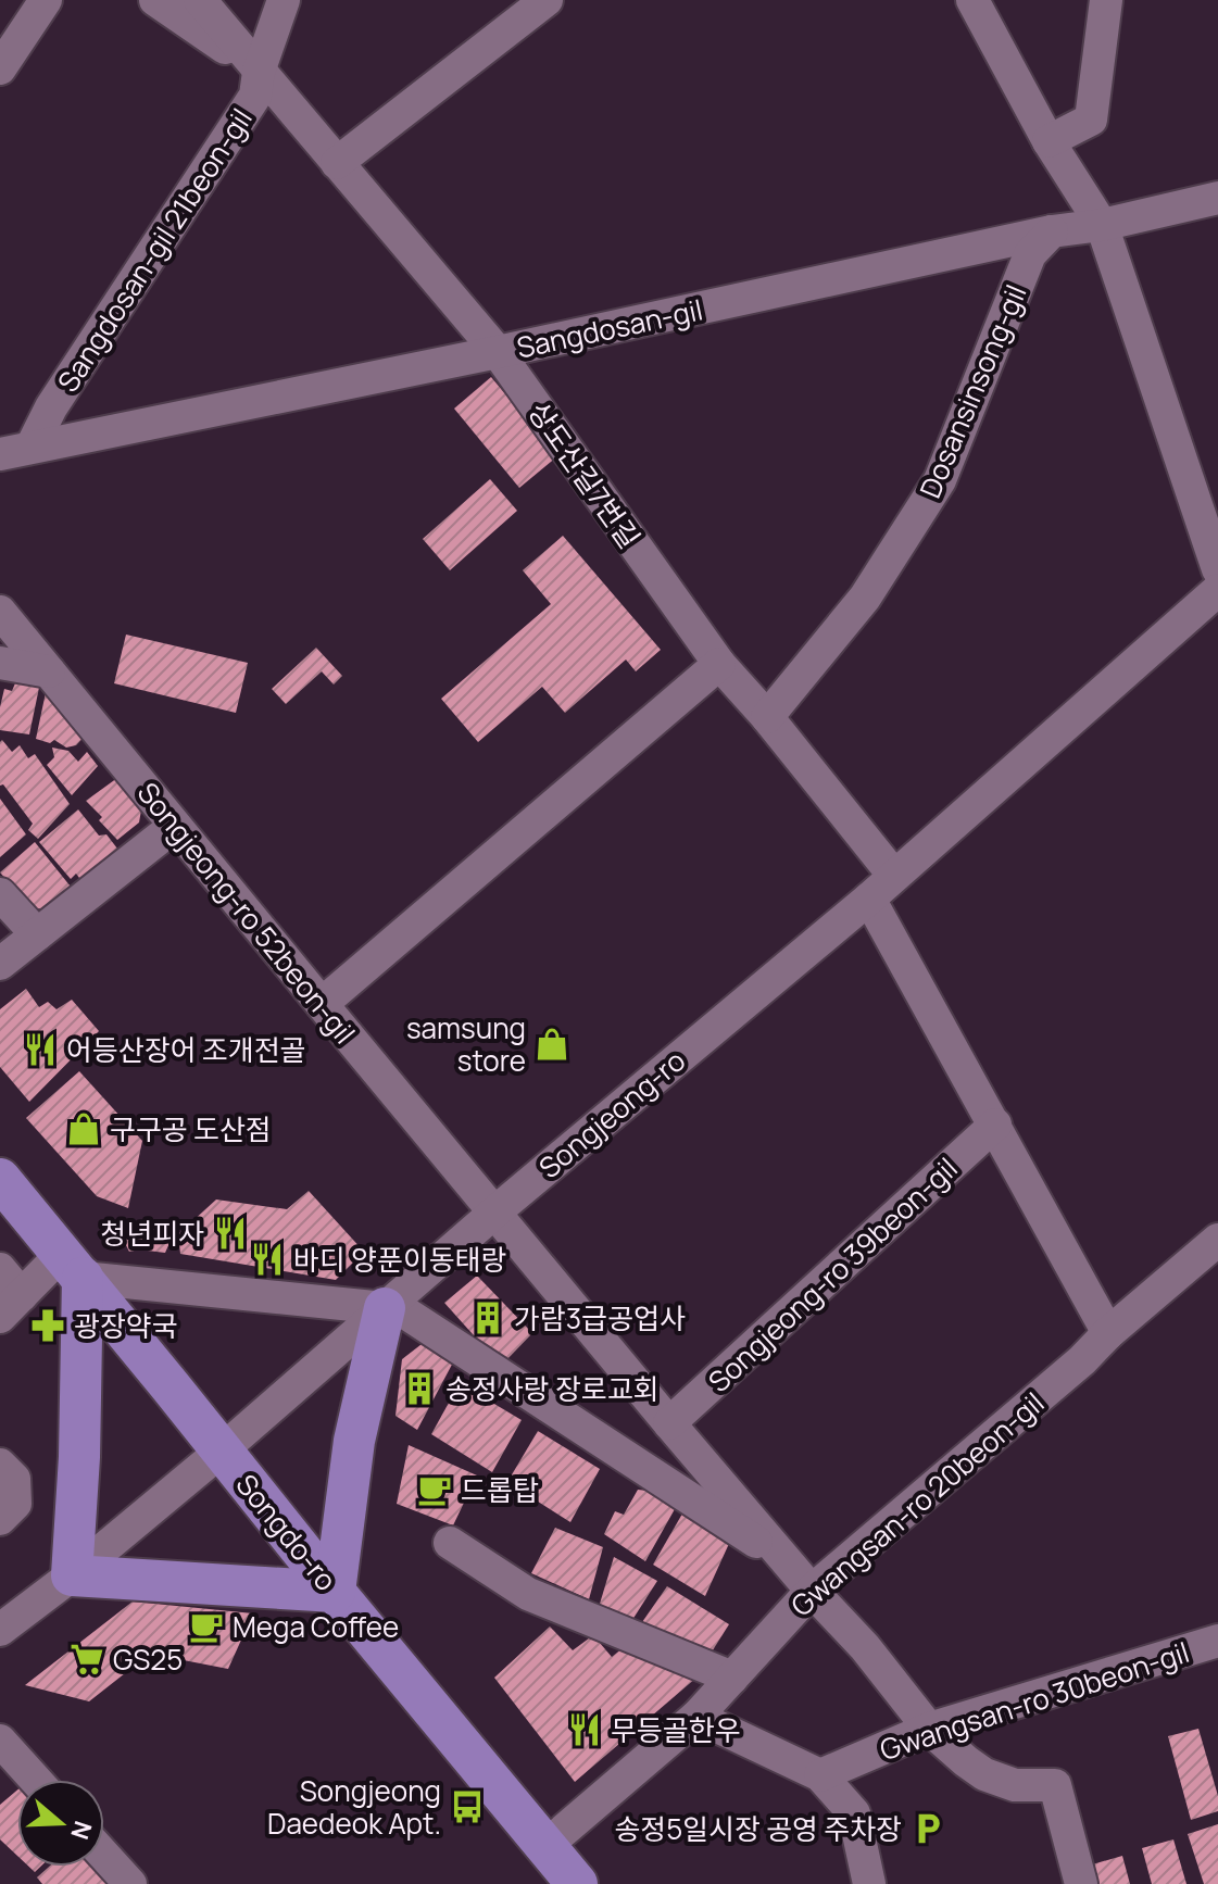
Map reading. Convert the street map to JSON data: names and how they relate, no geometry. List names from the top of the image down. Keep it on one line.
{"streets":{"main road":["Songdo-ro"],"street":["Sangdosan-gil 21beon-gil","Sangdosan-gil","Dosansinsong-gil","상도산길7번길","Songjeong-ro 52beon-gil","Songjeong-ro","Songjeong-ro 39beon-gil","Gwangsan-ro 20beon-gil","Gwangsan-ro 30beon-gil"]},"crossings":[["Sangdosan-gil 21beon-gil","Sangdosan-gil"],["Sangdosan-gil 21beon-gil","상도산길7번길"],["Sangdosan-gil","Dosansinsong-gil"],["Sangdosan-gil","상도산길7번길"],["Dosansinsong-gil","상도산길7번길"],["상도산길7번길","Songjeong-ro"],["Songjeong-ro 52beon-gil","Songjeong-ro"],["Songjeong-ro 52beon-gil","Songjeong-ro 39beon-gil"],["Songjeong-ro","Songdo-ro"],["Gwangsan-ro 20beon-gil","Songdo-ro"]],"places":{"shop":["samsung store","구구공 도산점"],"restaurant":["어등산장어 조개전골","청년피자","바디 양푼이동태랑","무등골한우"],"building":["가람3급공업사","송정사랑 장로교회"],"pharmacy":["광장약국"],"cafe":["드롭탑","Mega Coffee"],"supermarket":["GS25"],"bus stop":["Songjeong Daedeok Apt."],"parking":["송정5일시장 공영 주차장"]},"north":"right"}
